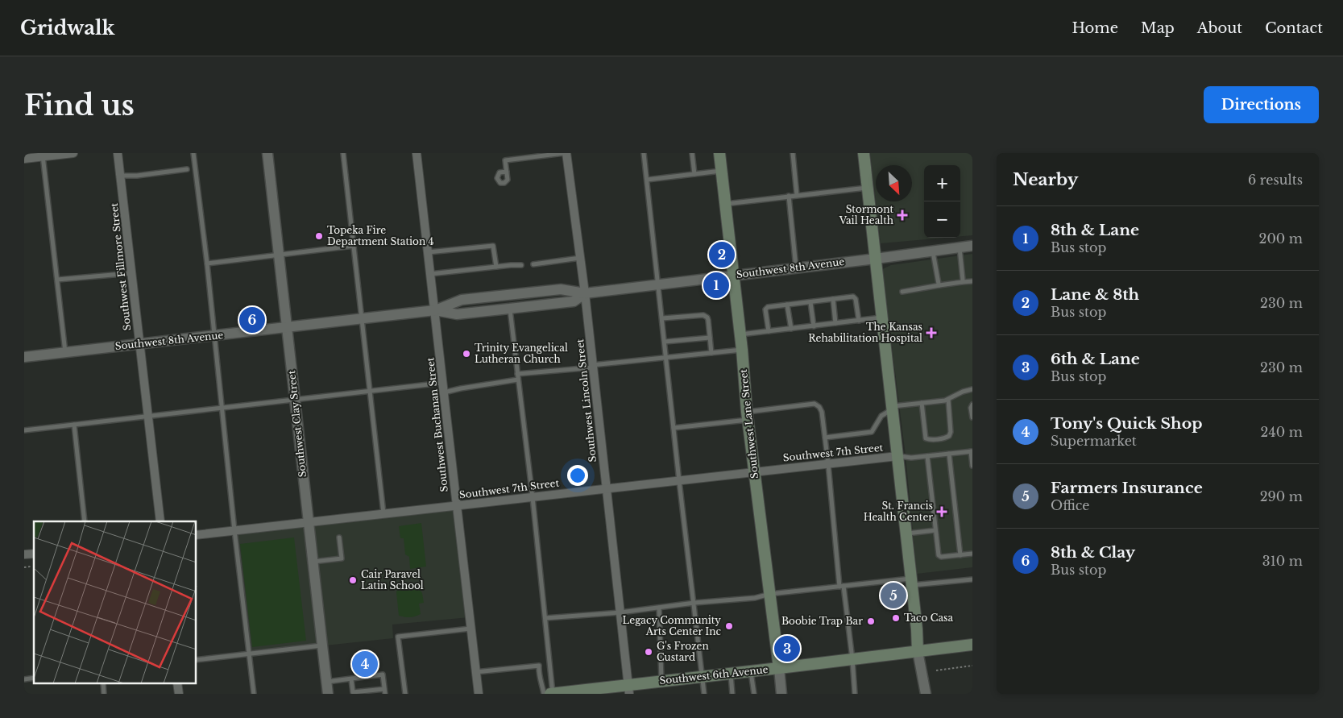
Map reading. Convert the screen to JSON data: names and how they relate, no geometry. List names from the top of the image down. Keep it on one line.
{"streets":{"main road":["Southwest Lane Street","Southwest 6th Avenue"],"street":["Southwest Fillmore Street","Southwest 8th Avenue","Southwest Lincoln Street","Southwest Clay Street","Southwest Buchanan Street","Southwest 7th Street"]},"crossings":[["Southwest Fillmore Street","Southwest 8th Avenue"],["Southwest 8th Avenue","Southwest Lincoln Street"],["Southwest 8th Avenue","Southwest Clay Street"],["Southwest 8th Avenue","Southwest Lane Street"],["Southwest 8th Avenue","Southwest Buchanan Street"],["Southwest Lincoln Street","Southwest 7th Street"],["Southwest Lincoln Street","Southwest 6th Avenue"],["Southwest Clay Street","Southwest 7th Street"],["Southwest Lane Street","Southwest 7th Street"],["Southwest Lane Street","Southwest 6th Avenue"],["Southwest Buchanan Street","Southwest 7th Street"]],"places":{"health":["Stormont Vail Health","The Kansas Rehabilitation Hospital","St. Francis Health Center"],"other":["Topeka Fire Department Station 4","Trinity Evangelical Lutheran Church","Cair Paravel Latin School","Taco Casa","Boobie Trap Bar","Legacy Community Arts Center Inc","G's Frozen Custard"]},"north":"bottom right","page":{"header":"Gridwalk","nav":["Home","Map","About","Contact"],"buttons":"Directions","title":"Find us","heading":["Nearby","6 results"],"map_buttons":["+","−"],"list":[{"mark":"1","name":"8th & Lane","note":"Bus stop","value":"200 m"},{"mark":"2","name":"Lane & 8th","note":"Bus stop","value":"230 m"},{"mark":"3","name":"6th & Lane","note":"Bus stop","value":"230 m"},{"mark":"4","name":"Tony's Quick Shop","note":"Supermarket","value":"240 m"},{"mark":"5","name":"Farmers Insurance","note":"Office","value":"290 m"},{"mark":"6","name":"8th & Clay","note":"Bus stop","value":"310 m"}],"pins":["2","1","6","5","3","4"]}}
